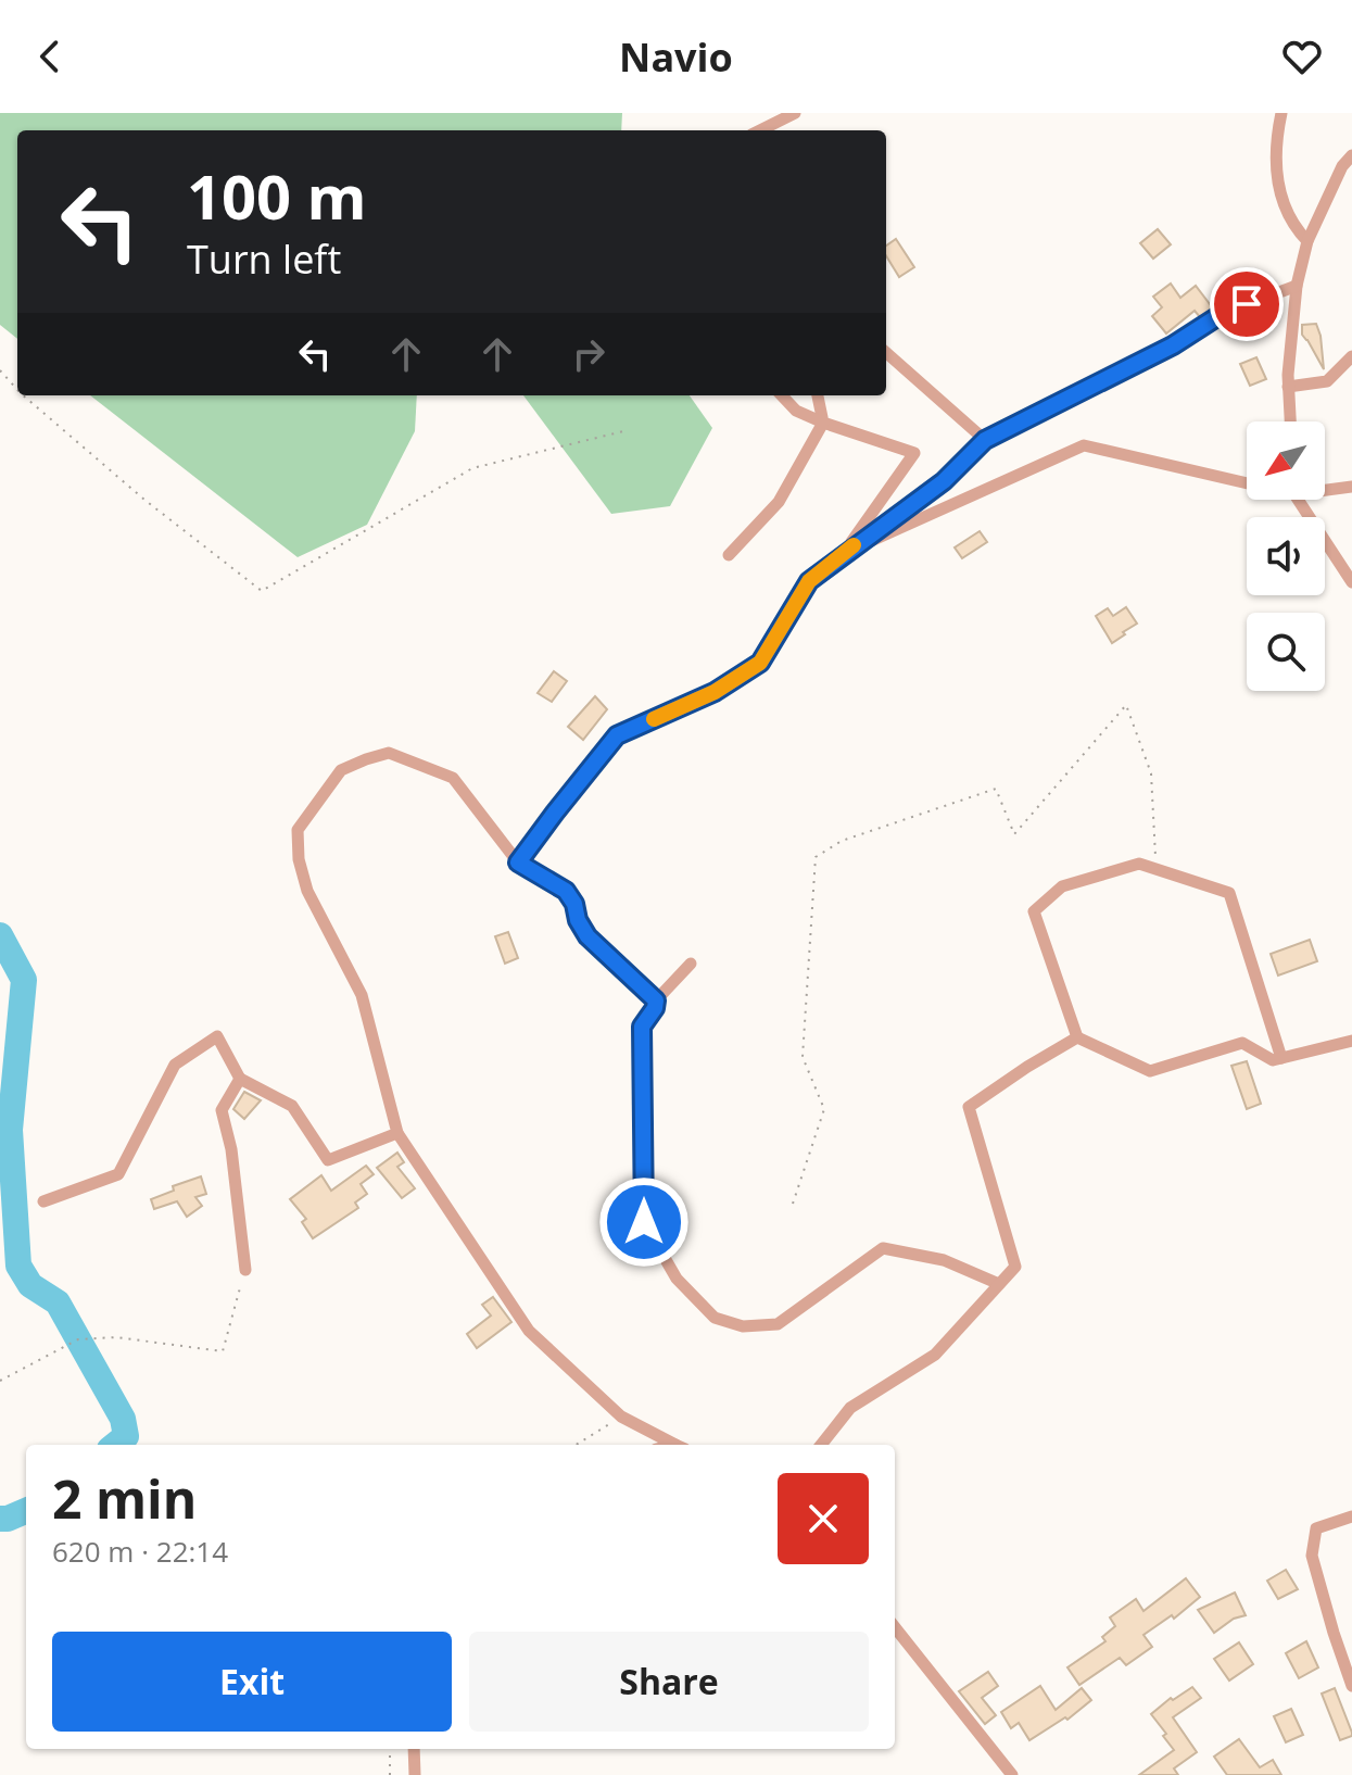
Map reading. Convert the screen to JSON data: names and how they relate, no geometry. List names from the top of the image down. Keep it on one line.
{"north":"bottom left","page":{"header":"Navio","turn":["100 m","Turn left"],"heading":["2 min","620 m · 22:14"],"buttons":["Exit","Share"]}}
